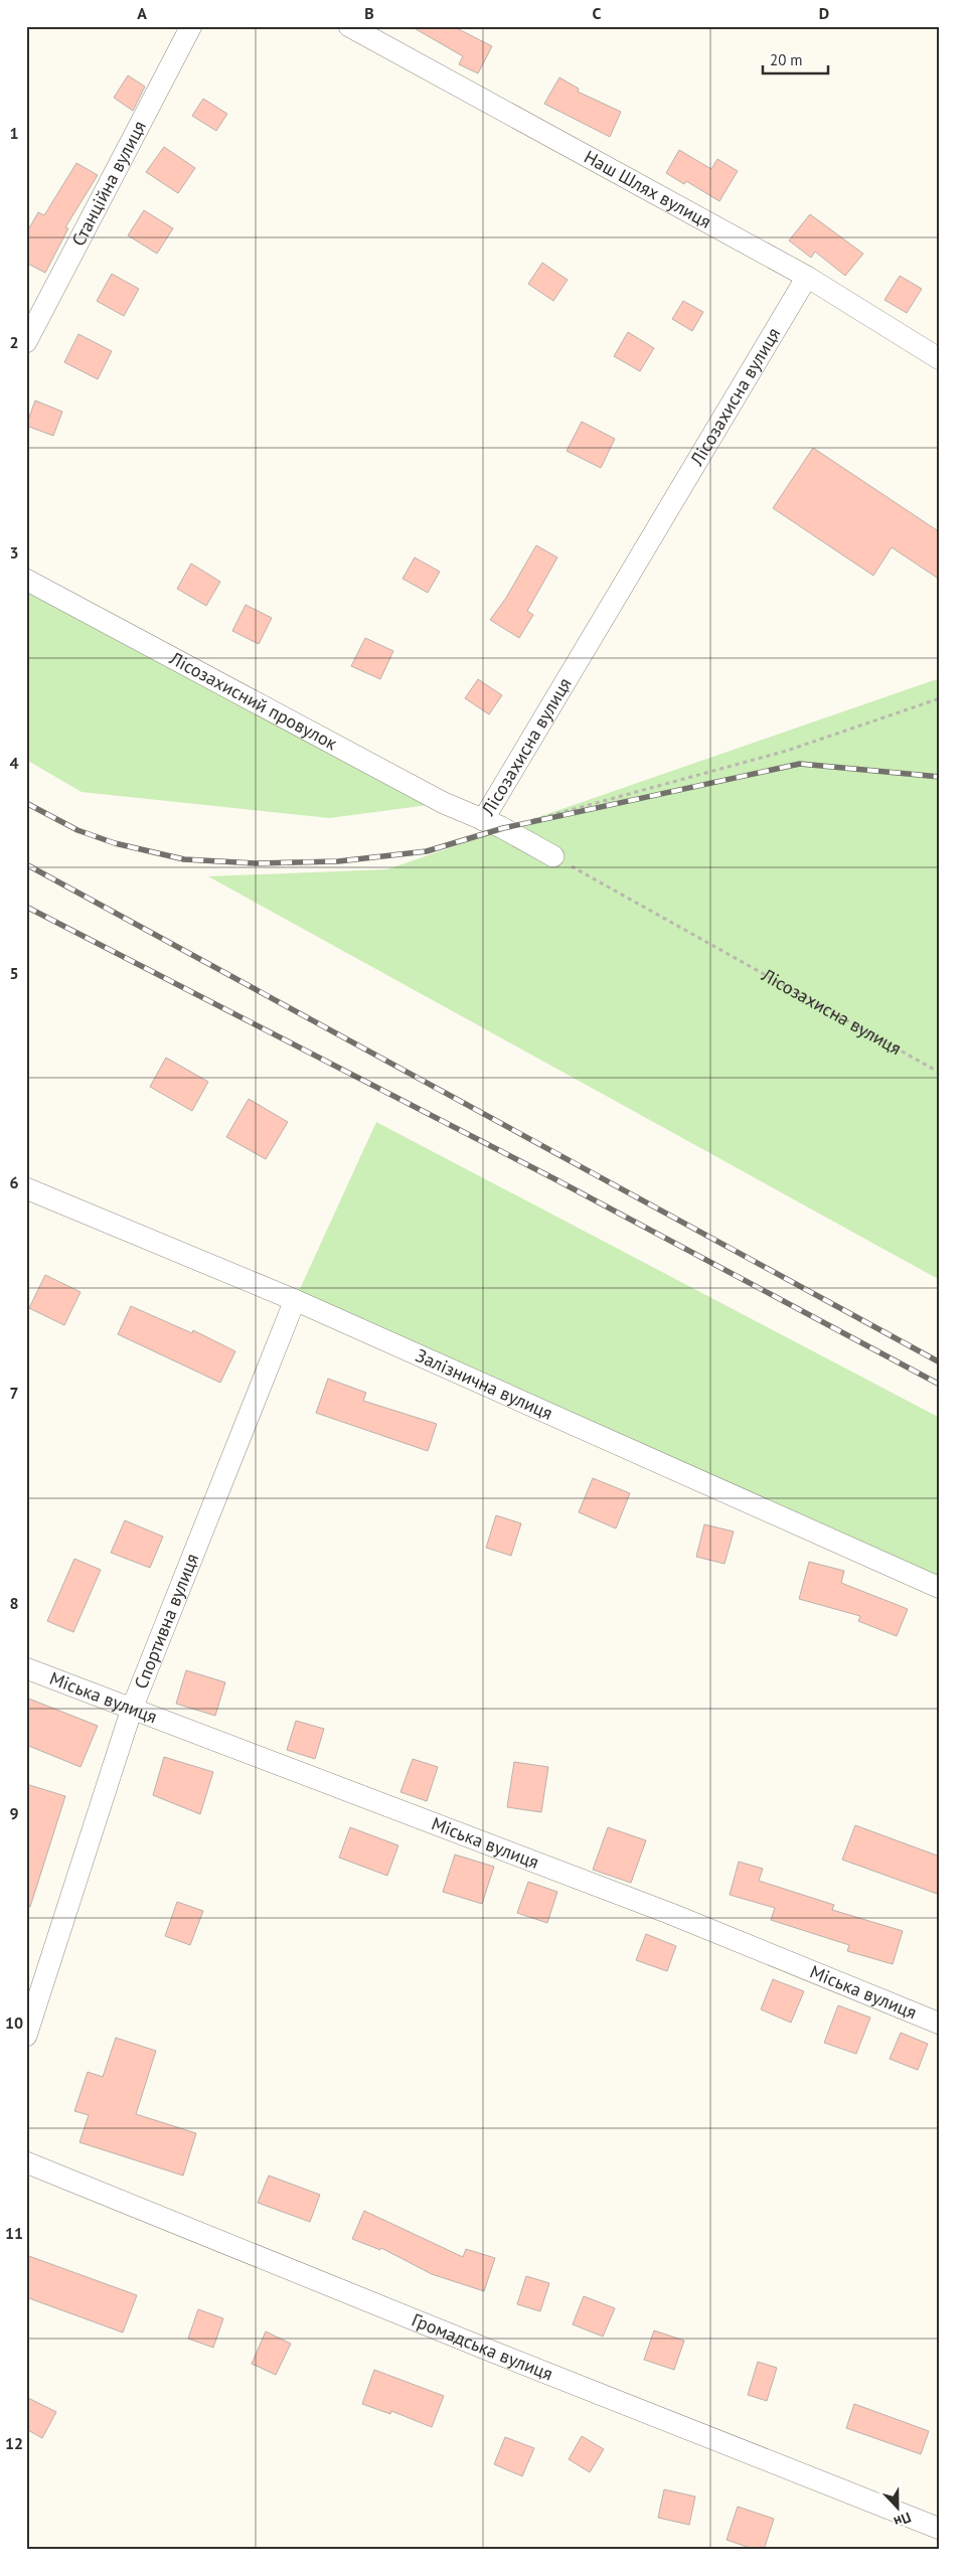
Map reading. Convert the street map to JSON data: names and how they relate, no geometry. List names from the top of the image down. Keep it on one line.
{"streets":{"street":["Станційна вулиця","Наш Шлях вулиця","Лісозахисна вулиця","Лісозахисний провулок","Залізнична вулиця","Спортивна вулиця","Міська вулиця","Громадська вулиця"]},"crossings":[["Наш Шлях вулиця","Лісозахисна вулиця"],["Лісозахисна вулиця","Лісозахисний провулок"],["Залізнична вулиця","Спортивна вулиця"],["Спортивна вулиця","Міська вулиця"]],"scale_bar":"20 m","north":"bottom","grid":{"columns":["A","B","C","D"],"rows":["1","2","3","4","5","6","7","8","9","10","11","12"]}}
